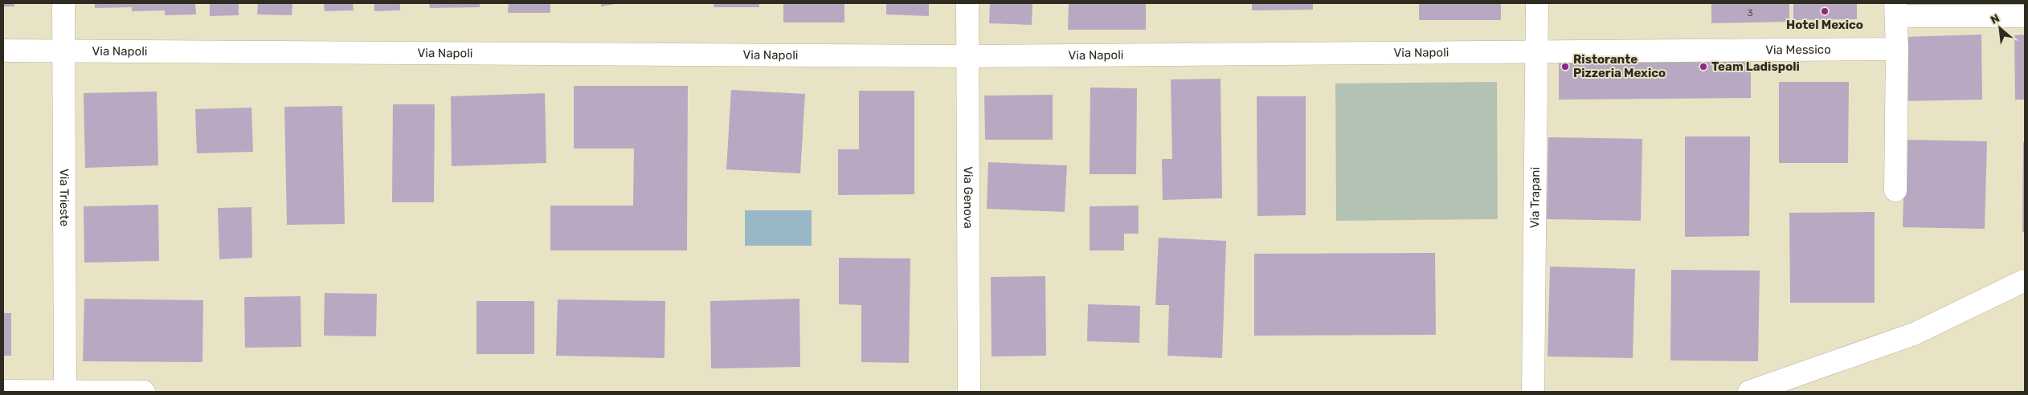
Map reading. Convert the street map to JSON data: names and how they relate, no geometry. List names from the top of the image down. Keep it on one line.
{"streets":{"street":["Via Messico","Via Napoli","Via Trieste","Via Genova","Via Trapani"]},"crossings":[["Via Messico","Via Napoli"],["Via Messico","Via Trapani"],["Via Napoli","Via Trieste"],["Via Napoli","Via Genova"],["Via Napoli","Via Trapani"]],"places":["Hotel Mexico","Ristorante Pizzeria Mexico","Team Ladispoli"],"house_numbers":["3"],"north":"top left"}
